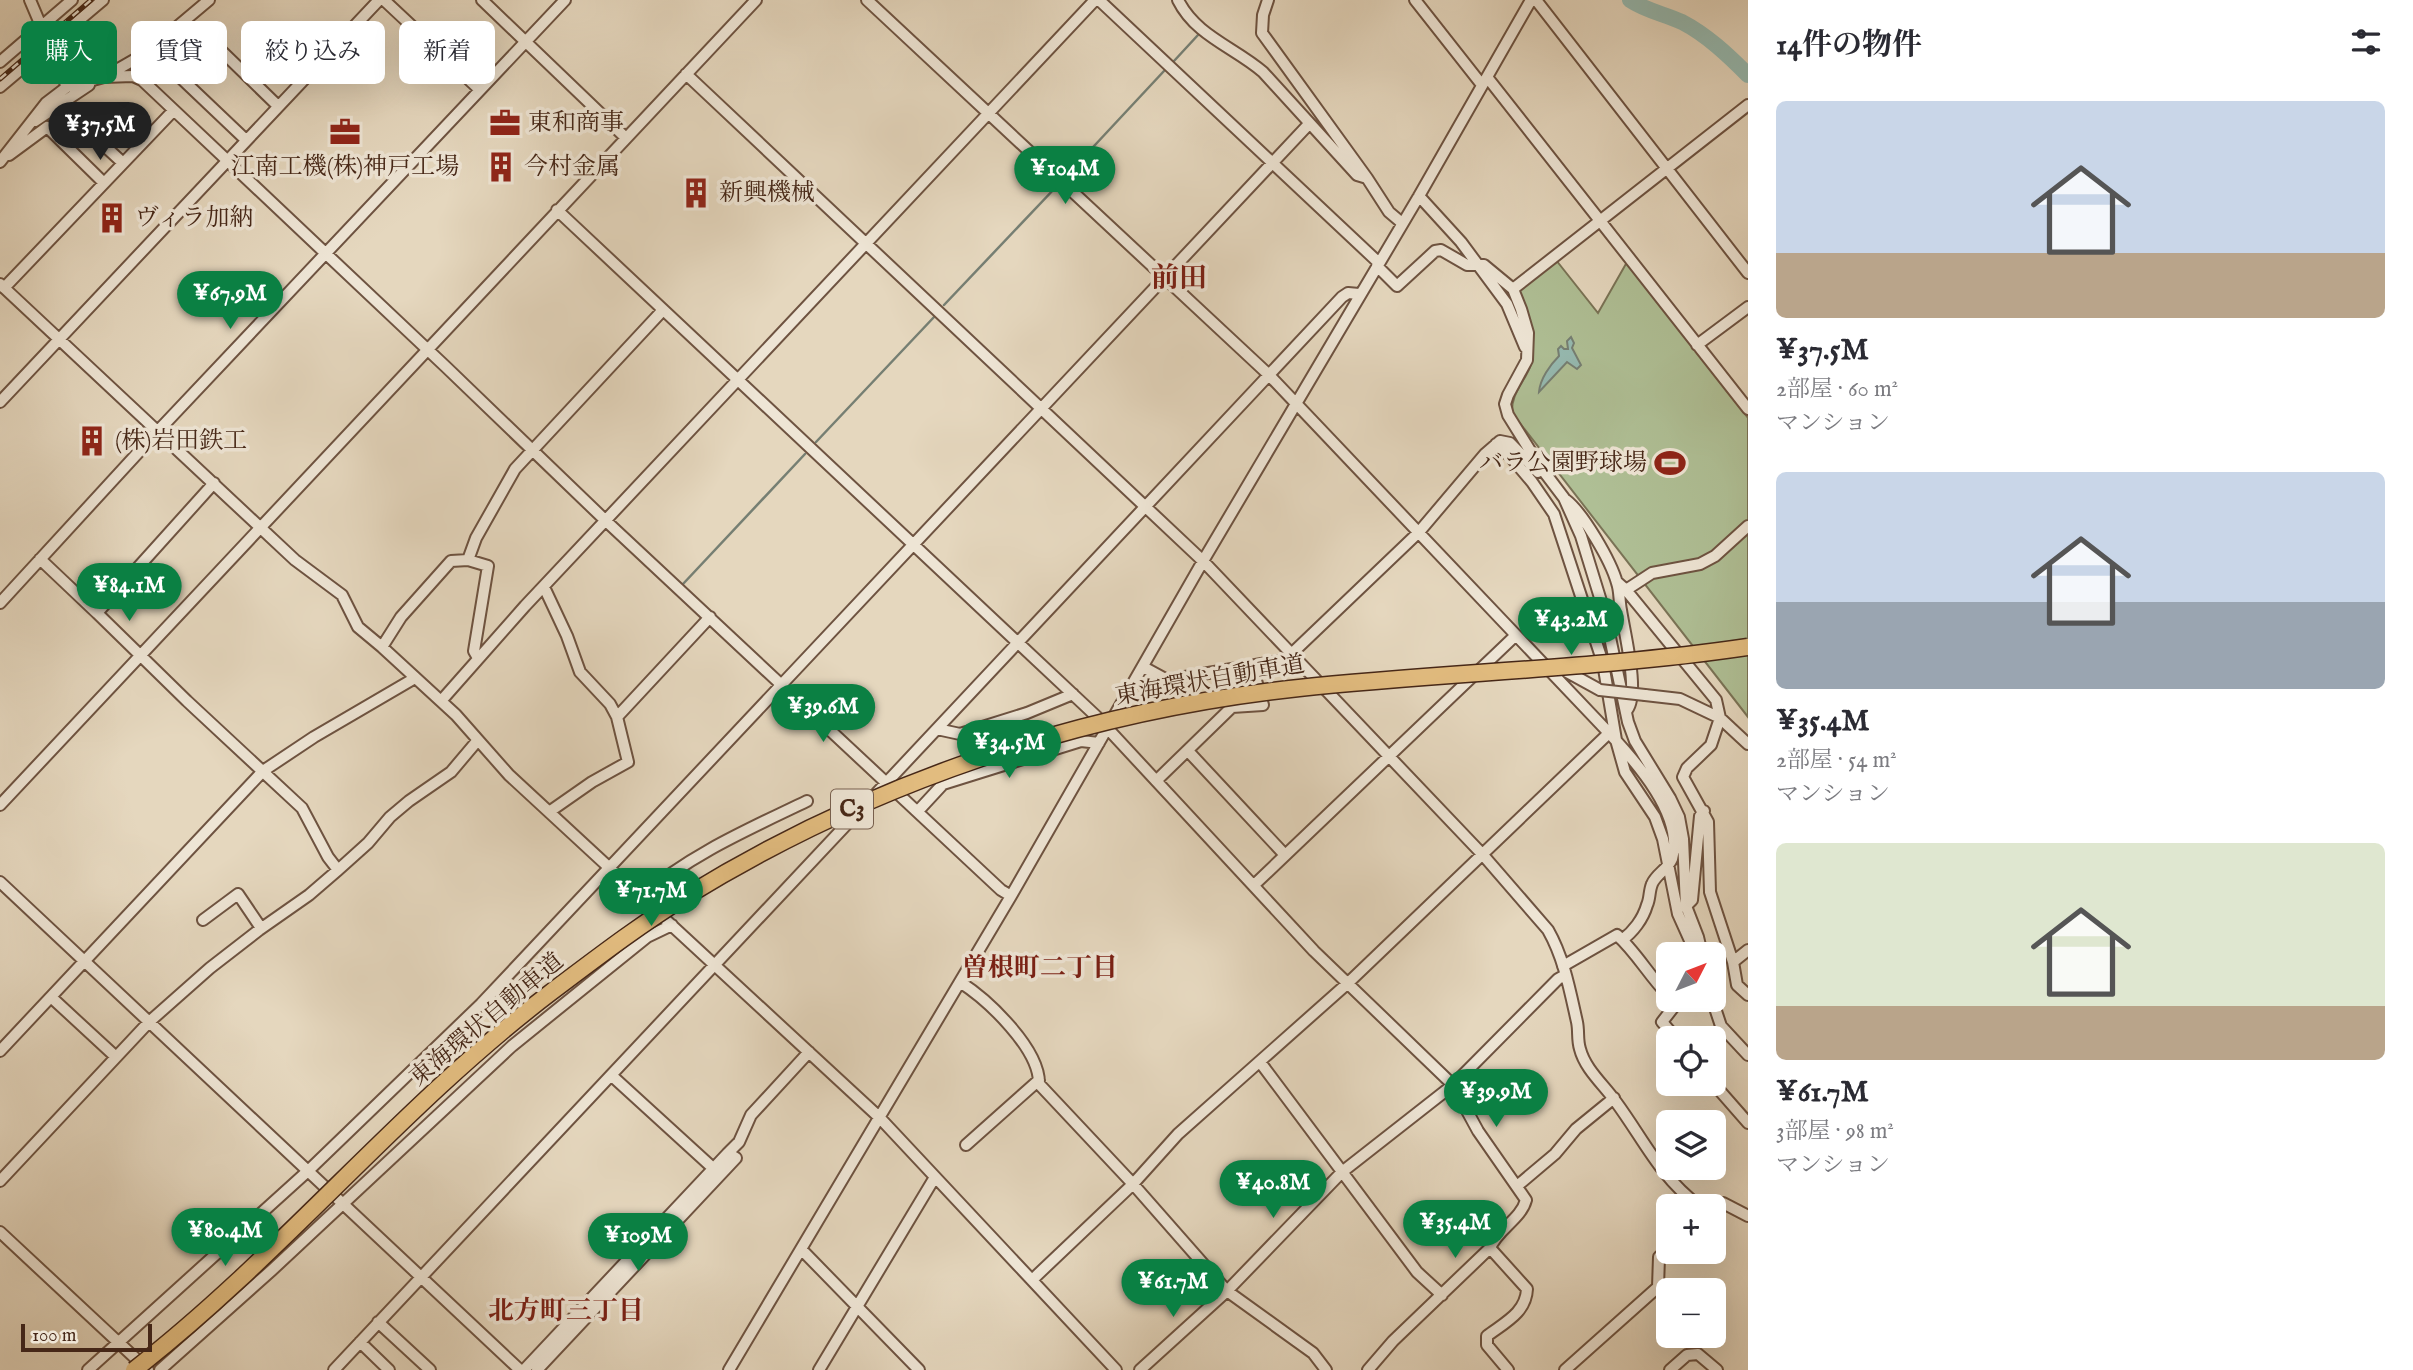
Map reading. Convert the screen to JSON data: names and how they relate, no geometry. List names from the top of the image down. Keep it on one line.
{"streets":{"highway":["東海環状自動車道","C3"]},"districts":["前田","曽根町二丁目","北方町三丁目"],"places":{"office":["東和商事","江南工機(株)神戸工場"],"building":["今村金属","新興機械","ヴィラ加納","(株)岩田鉄工"],"sports":["バラ公園野球場"]},"scale_bar":"100 m","north":"top right","page":{"heading":"14件の物件","chip":["購入","賃貸","絞り込み","新着"],"list":[{"name":"¥37.5M","note":"2部屋 · 60 m² · マンション"},{"name":"¥35.4M","note":"2部屋 · 54 m² · マンション"},{"name":"¥61.7M","note":"3部屋 · 98 m² · マンション"}],"price":["¥37.5M","¥104M","¥67.9M","¥84.1M","¥43.2M","¥39.6M","¥34.5M","¥71.7M","¥39.9M","¥40.8M","¥35.4M","¥80.4M","¥109M","¥61.7M"],"map_buttons":["+","−"],"scale":"100 m"}}
